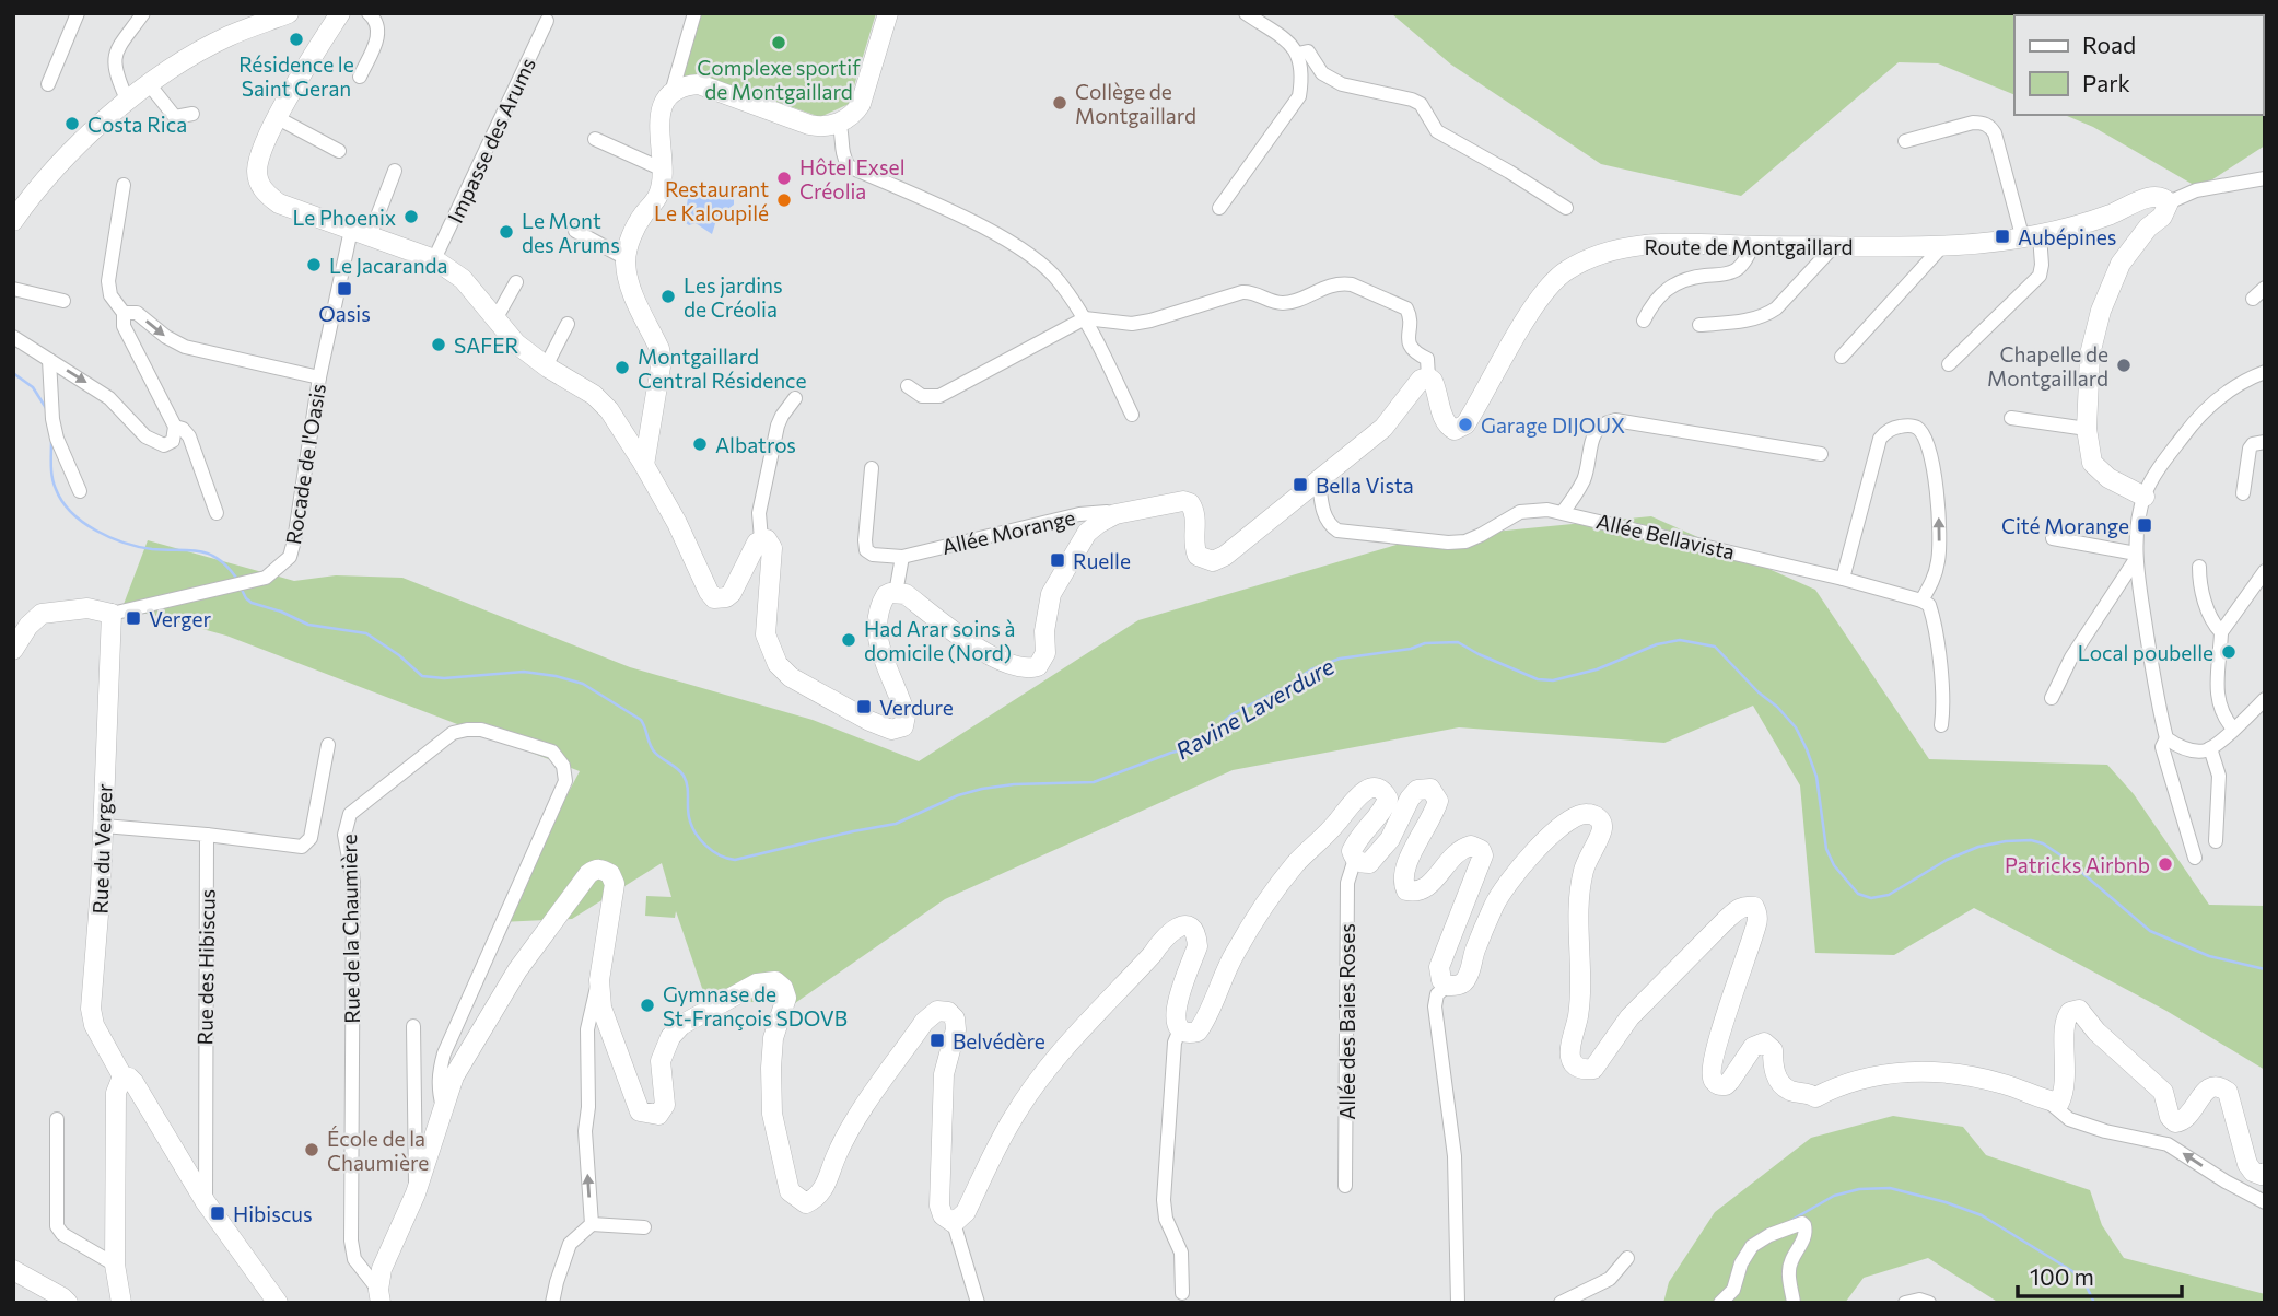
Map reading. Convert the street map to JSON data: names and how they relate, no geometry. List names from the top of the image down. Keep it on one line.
{"streets":{"main road":["Route de Montgaillard","Rue du Verger"],"street":["Impasse des Arums","Rocade de l'Oasis","Allée Morange","Allée Bellavista","Rue de la Chaumière","Rue des Hibiscus","Allée des Baies Roses"]},"crossings":[["Rocade de l'Oasis","Rue du Verger"],["Rue du Verger","Rue des Hibiscus"]],"water":["Ravine Laverdure"],"places":{"other":["Résidence le Saint Geran","Complexe sportif de Montgaillard","Collège de Montgaillard","Costa Rica","Hôtel Exsel Créolia","Restaurant Le Kaloupilé","Le Phoenix","Le Mont des Arums","Le Jacaranda","Les jardins de Créolia","SAFER","Chapelle de Montgaillard","Montgaillard Central Résidence","Garage DIJOUX","Albatros","Had Arar soins à domicile (Nord)","Local poubelle","Patricks Airbnb","Gymnase de St-François SDOVB","École de la Chaumière"],"transit":["Aubépines","Oasis","Bella Vista","Cité Morange","Ruelle","Verger","Verdure","Belvédère","Hibiscus"]},"legend":["Road","Park"],"scale_bar":"100 m"}
